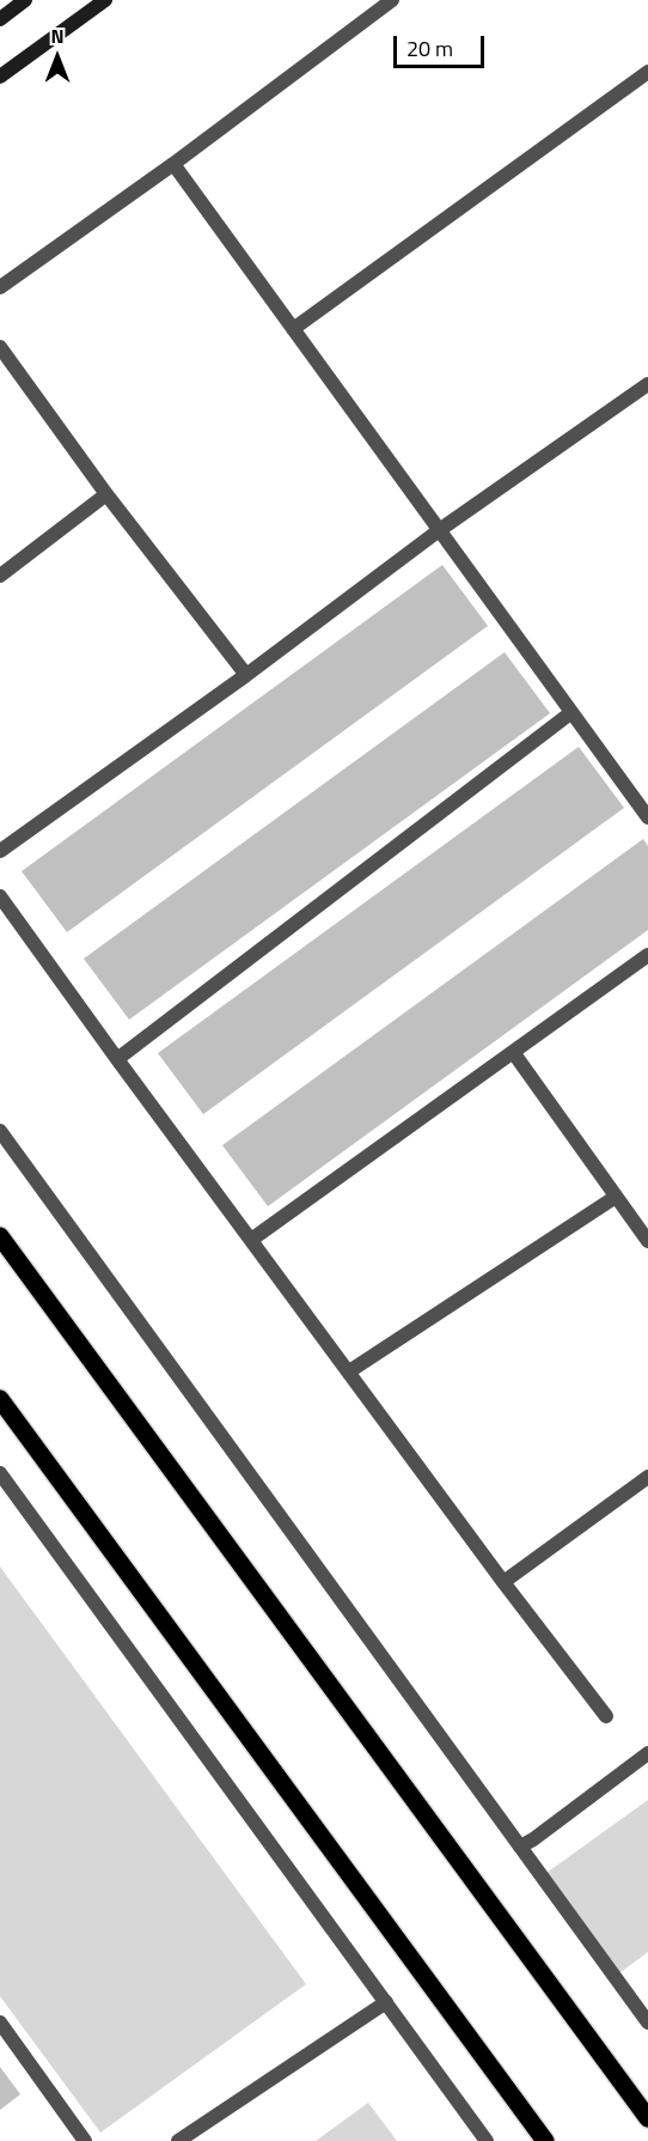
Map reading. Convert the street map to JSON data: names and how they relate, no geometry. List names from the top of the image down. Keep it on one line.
{"scale_bar":"20 m","north":"top"}
